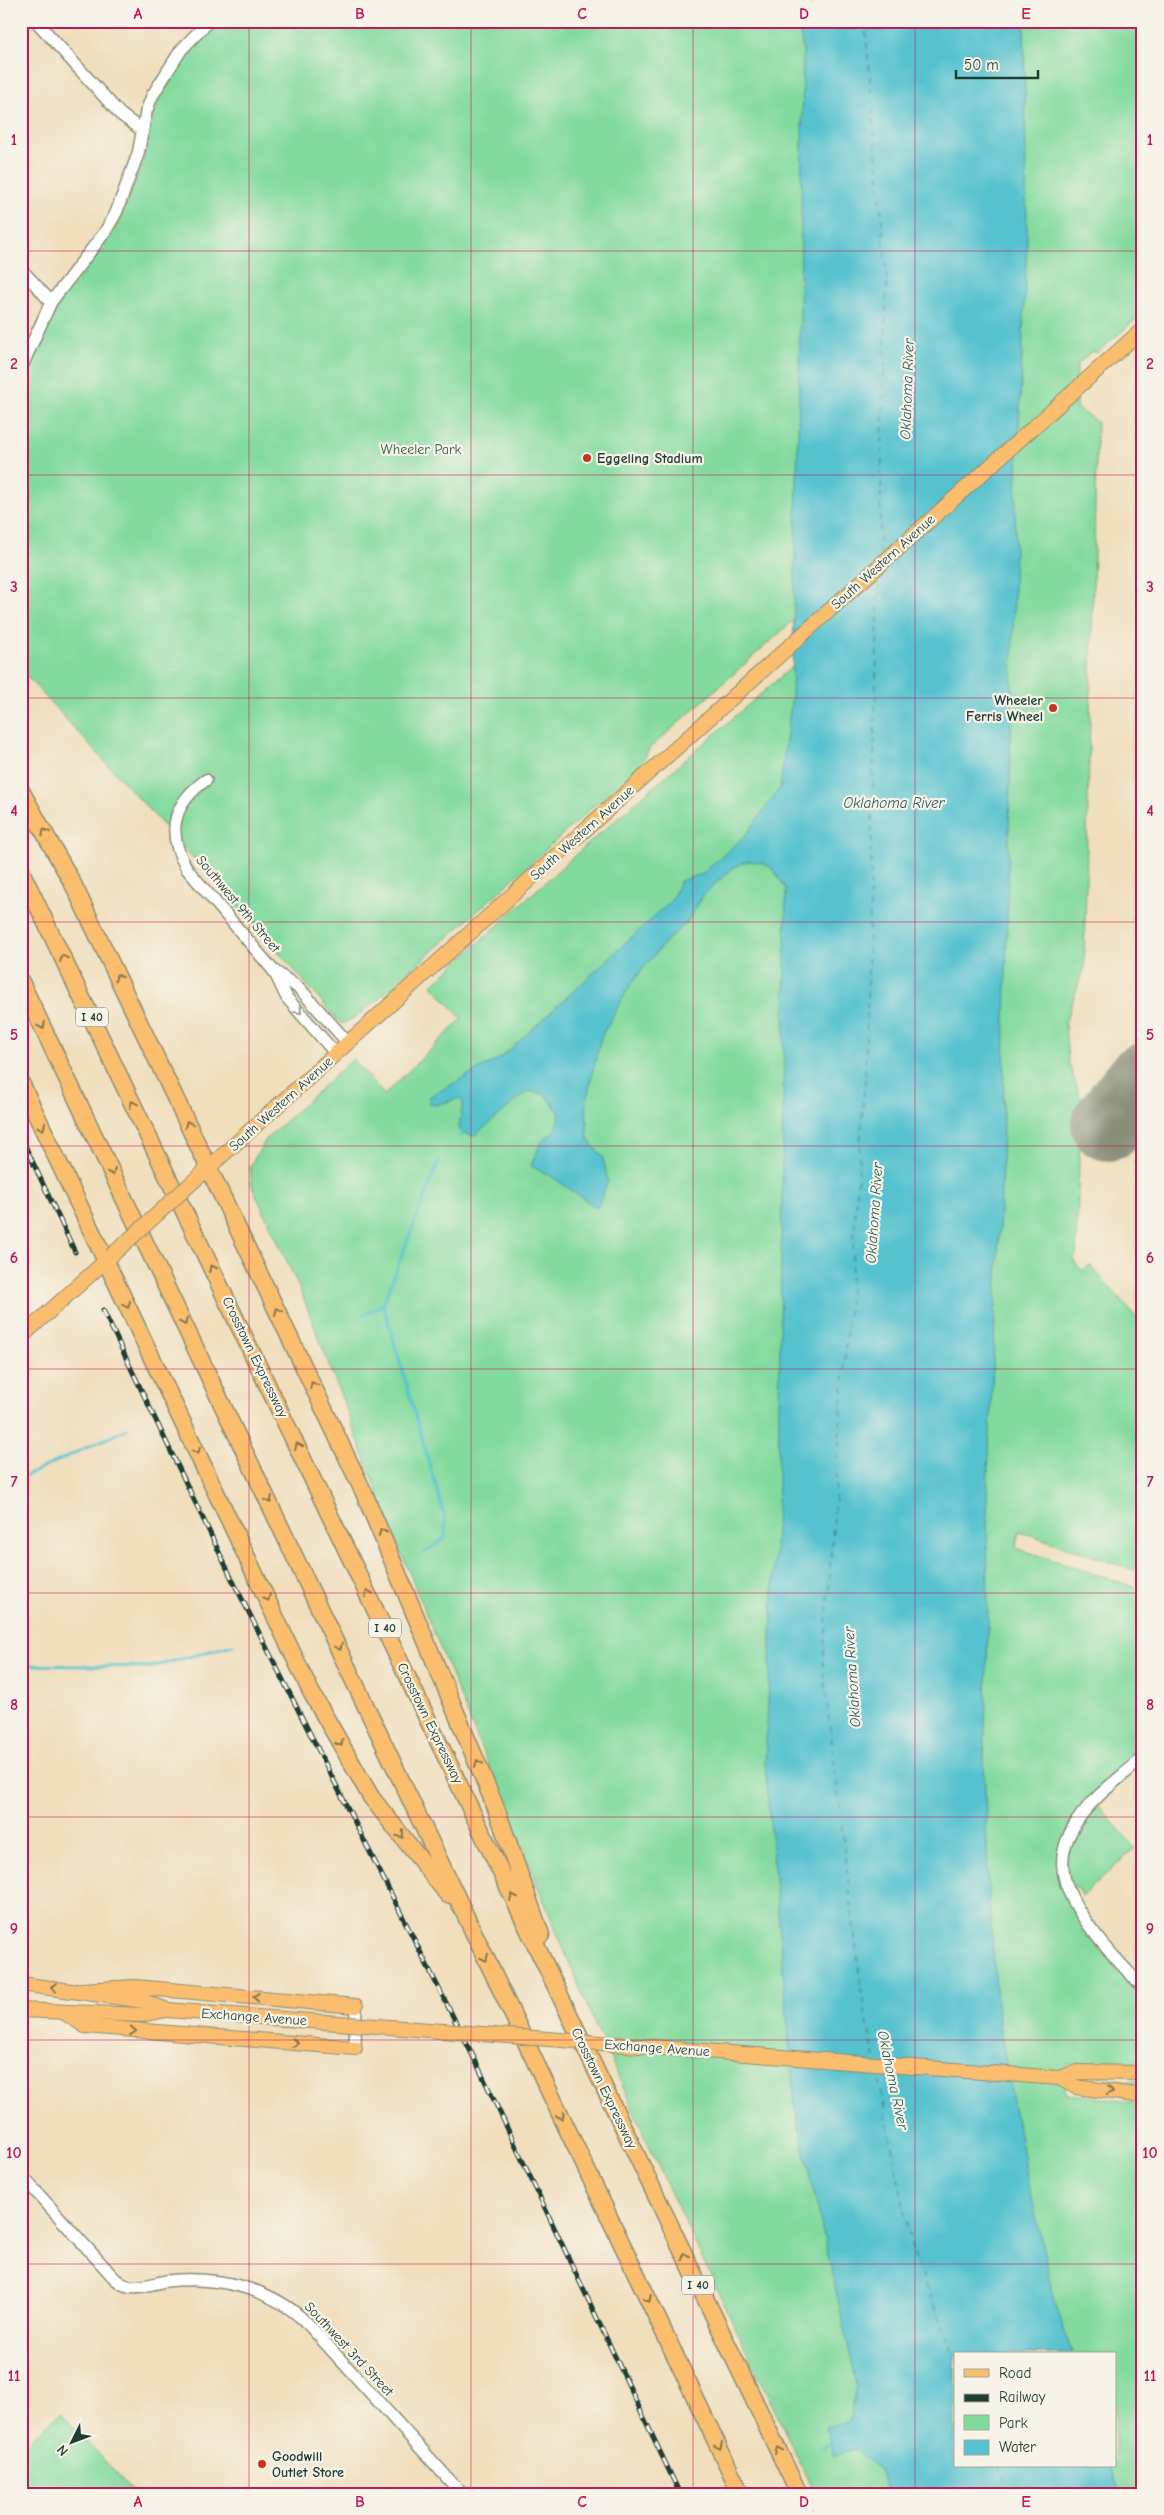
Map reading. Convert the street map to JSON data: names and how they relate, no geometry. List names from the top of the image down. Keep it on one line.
{"streets":{"highway":["I 40","Crosstown Expressway"],"main road":["South Western Avenue","Exchange Avenue"],"street":["Southwest 9th Street","Southwest 3rd Street"]},"crossings":[["South Western Avenue","Southwest 9th Street"]],"water":["Oklahoma River"],"parks":["Wheeler Park"],"places":["Eggeling Stadium","Wheeler Ferris Wheel","Goodwill Outlet Store"],"legend":["Road","Railway","Park","Water"],"scale_bar":"50 m","north":"bottom left","grid":{"columns":["A","B","C","D","E"],"rows":["1","2","3","4","5","6","7","8","9","10","11"]}}
